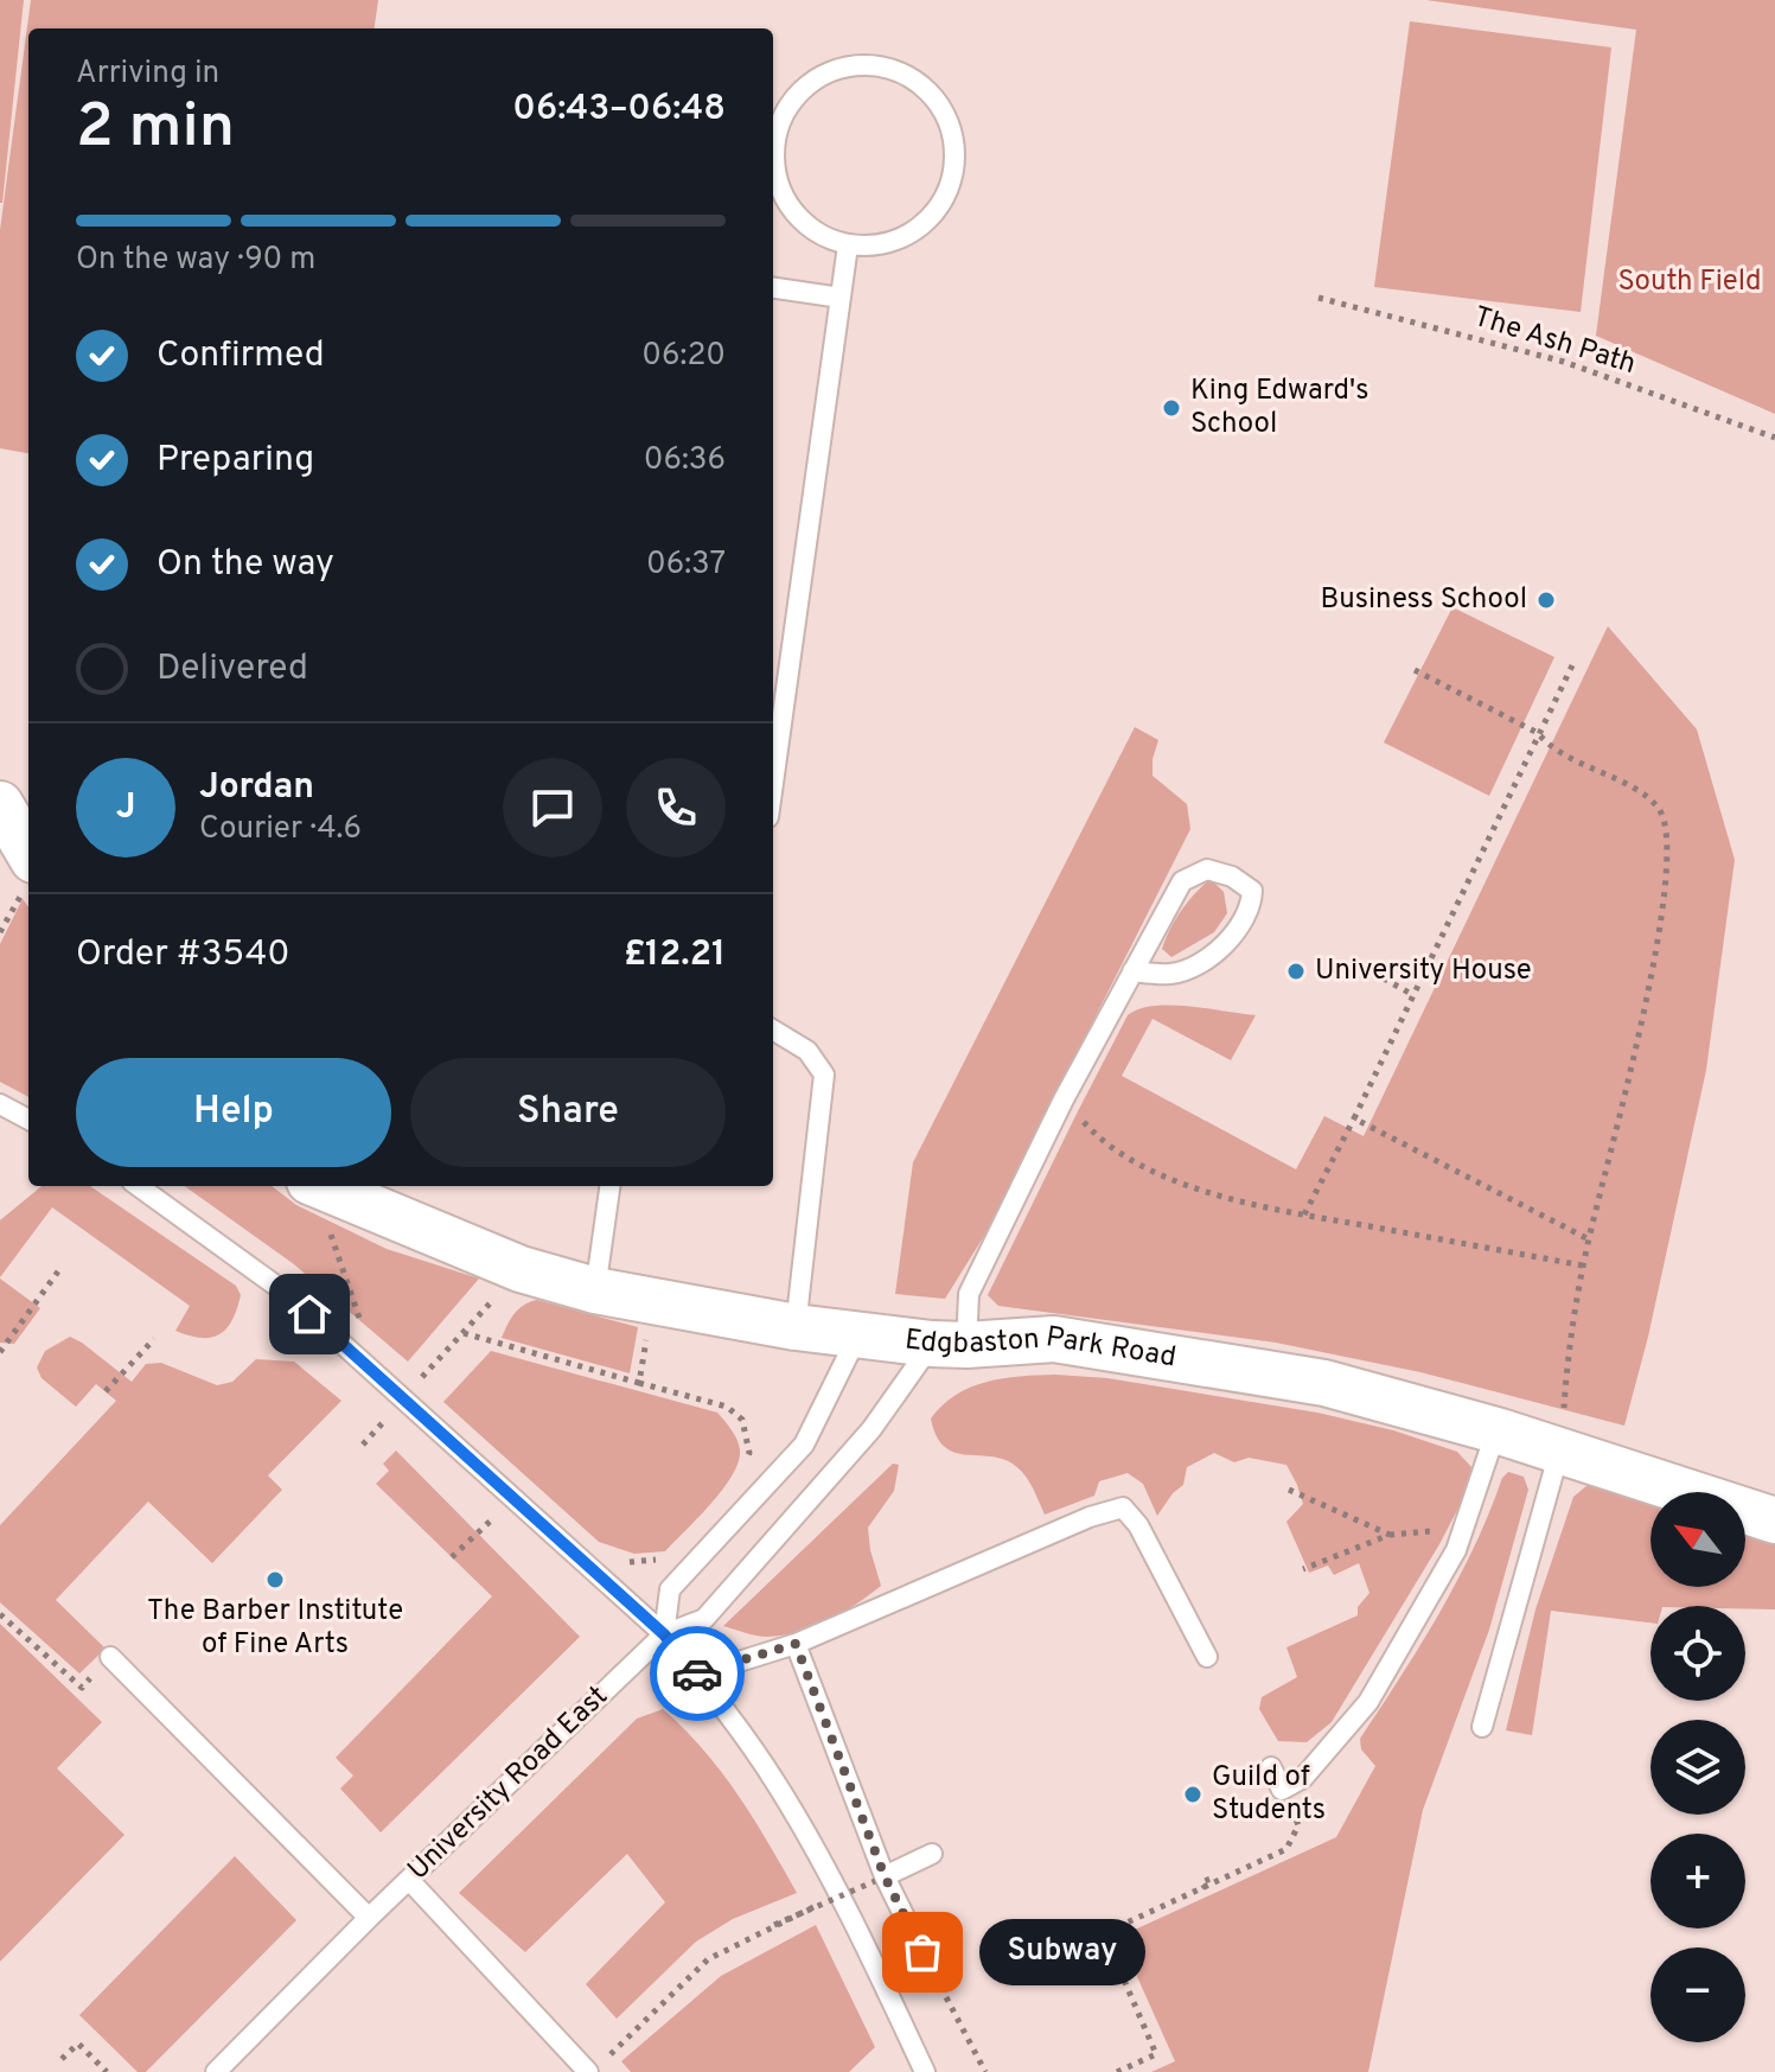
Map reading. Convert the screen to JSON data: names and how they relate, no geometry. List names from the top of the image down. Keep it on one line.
{"streets":{"street":["Edgbaston Park Road"],"lane":["University Road East"],"path":["The Ash Path"]},"parks":["South Field"],"places":["King Edward's School","Business School","University House","The Barber Institute of Fine Arts","Guild of Students","Subway"],"north":"top left","page":{"heading":["2 min","Arriving in","06:43–06:48"],"panel":["Jordan","Courier · 4.6","Order #3540","£12.21"],"bar":"On the way · 90 m","list":[["Confirmed","06:20"],["Preparing","06:36"],["On the way","06:37"],"Delivered"],"round":"J","buttons":["Help","Share"],"map_buttons":["+","−"],"bubble":"Subway"}}
